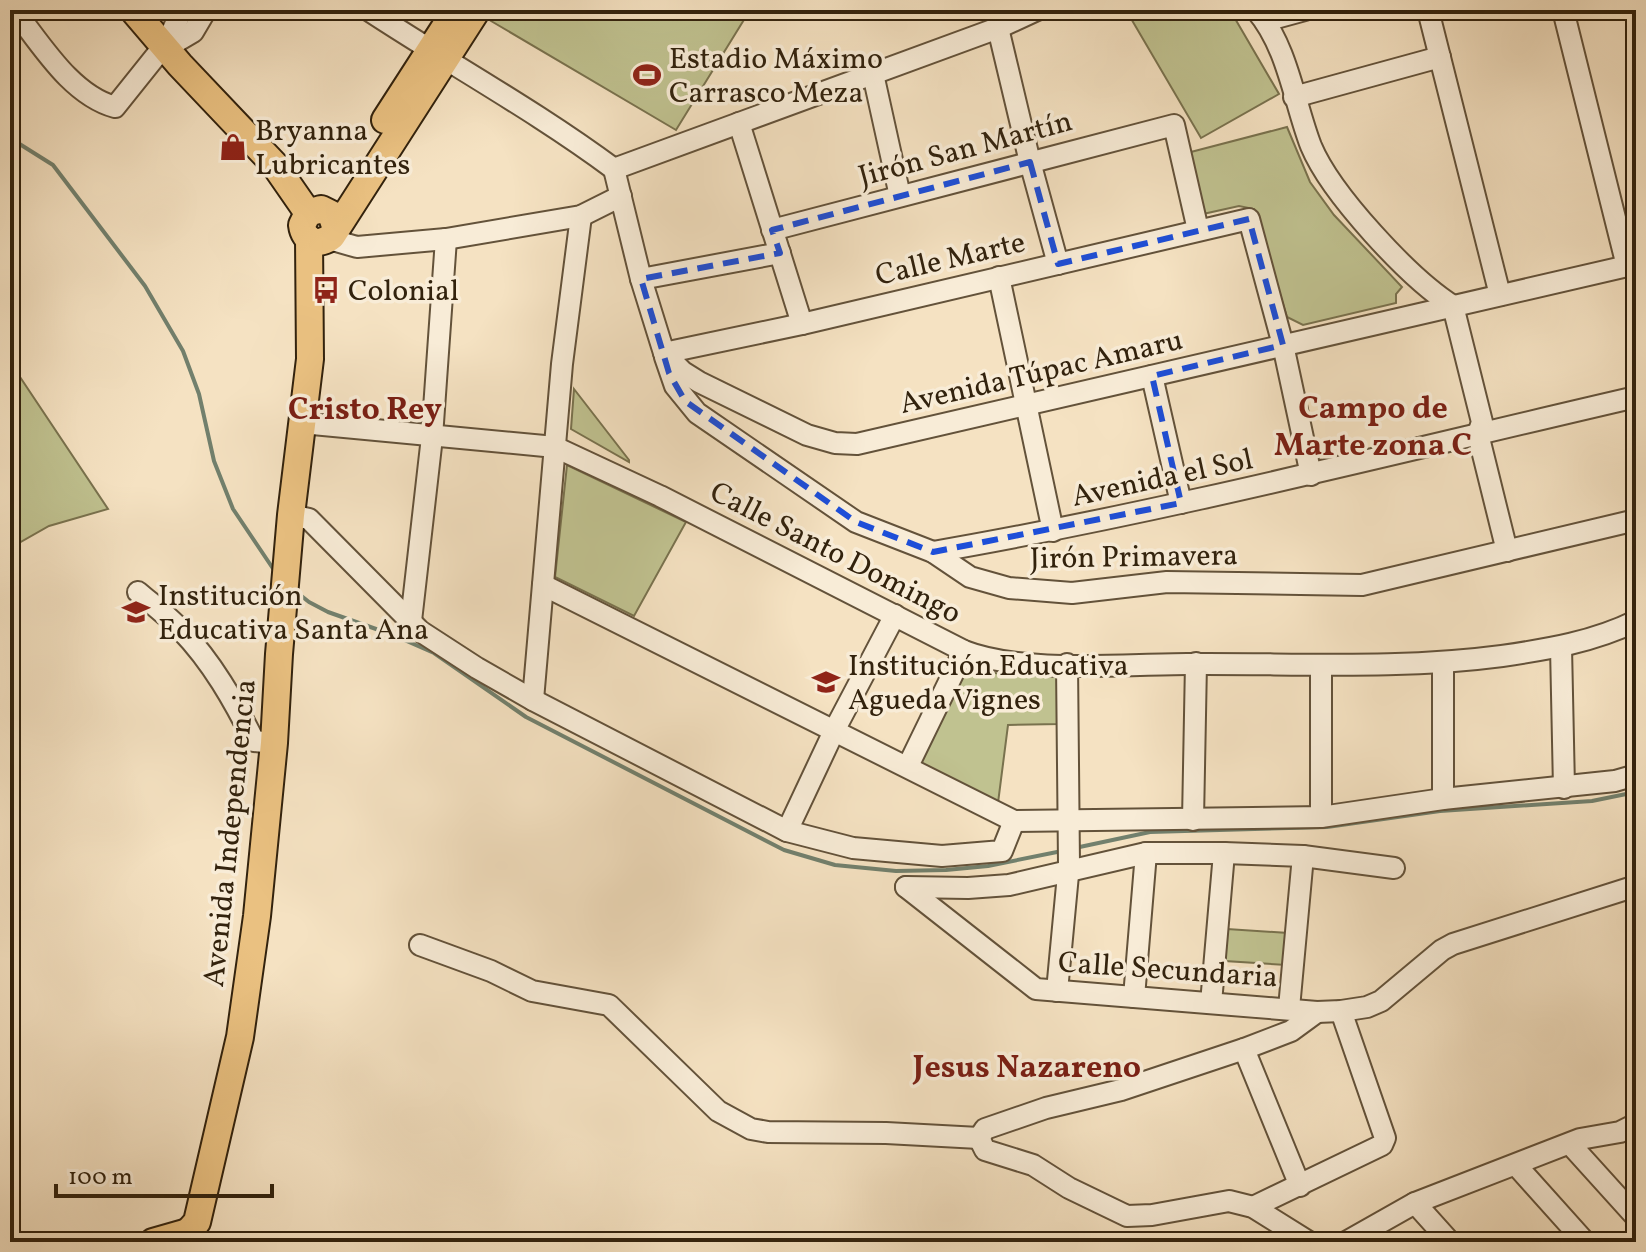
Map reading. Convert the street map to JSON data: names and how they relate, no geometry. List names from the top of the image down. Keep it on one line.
{"streets":{"main road":["Avenida Independencia"],"street":["Jirón San Martín","Calle Marte","Avenida Túpac Amaru","Avenida el Sol","Calle Santo Domingo","Jirón Primavera","Calle Secundaria"]},"crossings":[["Jirón San Martín","Calle Marte"],["Calle Marte","Avenida Túpac Amaru"],["Calle Marte","Jirón Primavera"],["Avenida Túpac Amaru","Jirón Primavera"],["Avenida el Sol","Jirón Primavera"],["Calle Santo Domingo","Avenida Independencia"]],"districts":["Campo de Marte zona C","Cristo Rey","Jesus Nazareno"],"places":{"sports":["Estadio Máximo Carrasco Meza"],"shop":["Bryanna Lubricantes"],"bus stop":["Colonial"],"school or university":["Institución Educativa Santa Ana","Institución Educativa Agueda Vignes"]},"scale_bar":"100 m"}
